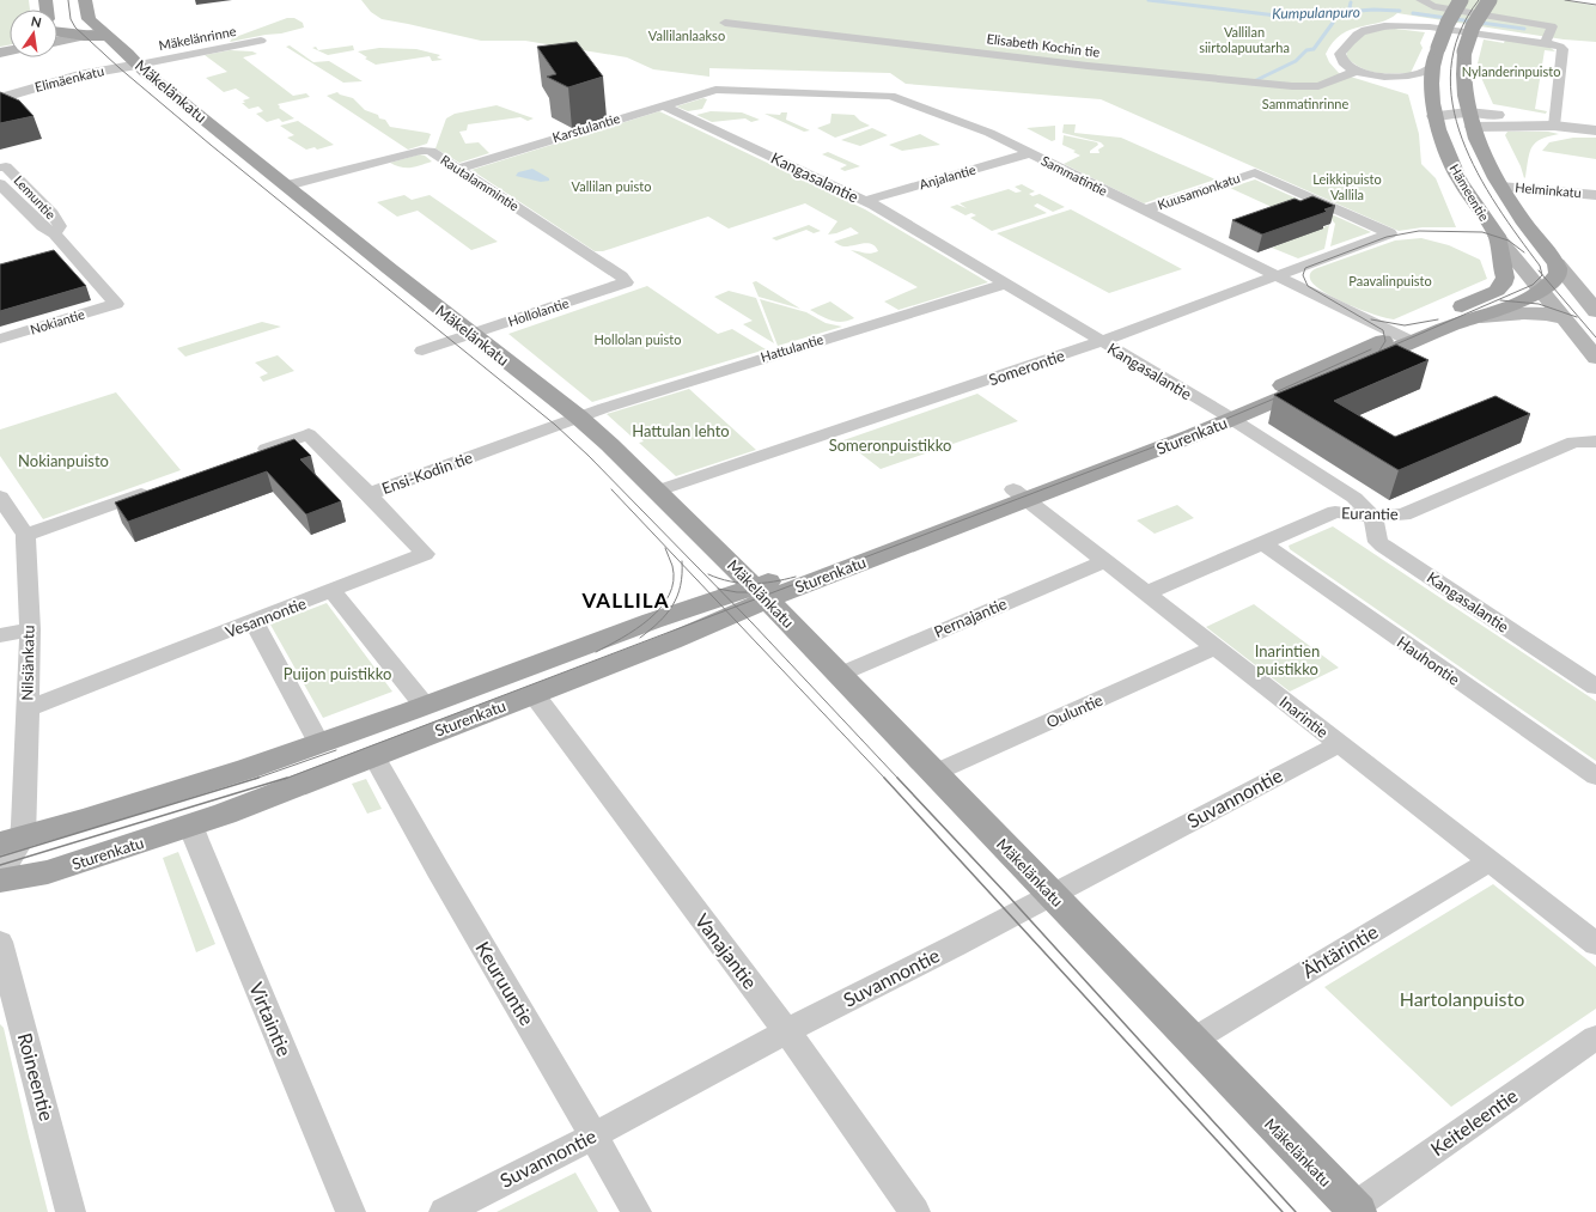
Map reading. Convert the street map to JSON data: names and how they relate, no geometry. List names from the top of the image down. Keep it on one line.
{"streets":{"main road":["Mäkelänkatu","Hämeentie","Sturenkatu"],"street":["Mäkelänrinne","Elisabeth Kochin tie","Elimäenkatu","Karstulantie","Sammatintie","Kangasalantie","Anjalantie","Rautalammintie","Helminkatu","Kuusamonkatu","Lemuntie","Hollolantie","Nokiantie","Hattulantie","Somerontie","Ensi-Kodin tie","Eurantie","Vesannontie","Pernajantie","Hauhontie","Nilsiänkatu","Ouluntie","Inarintie","Suvannontie","Vanajantie","Ähtärintie","Keuruuntie","Virtaintie","Roineentie","Keiteleentie"]},"crossings":[["Mäkelänrinne","Elimäenkatu"],["Mäkelänrinne","Mäkelänkatu"],["Elimäenkatu","Mäkelänkatu"],["Mäkelänkatu","Rautalammintie"],["Mäkelänkatu","Hollolantie"],["Mäkelänkatu","Hattulantie"],["Mäkelänkatu","Somerontie"],["Mäkelänkatu","Sturenkatu"],["Mäkelänkatu","Pernajantie"],["Mäkelänkatu","Ouluntie"],["Mäkelänkatu","Suvannontie"],["Mäkelänkatu","Ähtärintie"],["Mäkelänkatu","Keiteleentie"],["Karstulantie","Sammatintie"],["Karstulantie","Kangasalantie"],["Karstulantie","Rautalammintie"],["Sammatintie","Anjalantie"],["Sammatintie","Kuusamonkatu"],["Sammatintie","Somerontie"],["Sammatintie","Sturenkatu"],["Kangasalantie","Anjalantie"],["Kangasalantie","Hattulantie"],["Kangasalantie","Somerontie"],["Kangasalantie","Sturenkatu"],["Kangasalantie","Eurantie"],["Rautalammintie","Hollolantie"],["Helminkatu","Hämeentie"],["Kuusamonkatu","Somerontie"],["Hämeentie","Sturenkatu"],["Lemuntie","Nokiantie"],["Hattulantie","Ensi-Kodin tie"],["Sturenkatu","Nilsiänkatu"],["Sturenkatu","Inarintie"],["Sturenkatu","Vanajantie"],["Sturenkatu","Keuruuntie"],["Sturenkatu","Virtaintie"],["Ensi-Kodin tie","Vesannontie"],["Eurantie","Hauhontie"],["Eurantie","Inarintie"],["Vesannontie","Nilsiänkatu"],["Pernajantie","Inarintie"],["Ouluntie","Inarintie"],["Inarintie","Suvannontie"],["Inarintie","Ähtärintie"],["Suvannontie","Vanajantie"],["Suvannontie","Keuruuntie"]],"districts":["VALLILA"],"water":["Kumpulanpuro"],"parks":["Vallilan siirtolapuutarha","Vallilanlaakso","Nylanderinpuisto","Sammatinrinne","Leikkipuisto Vallila","Vallilan puisto","Paavalinpuisto","Hollolan puisto","Hattulan lehto","Someronpuistikko","Nokianpuisto","Inarintien puistikko","Puijon puistikko","Hartolanpuisto"],"north":"top"}
